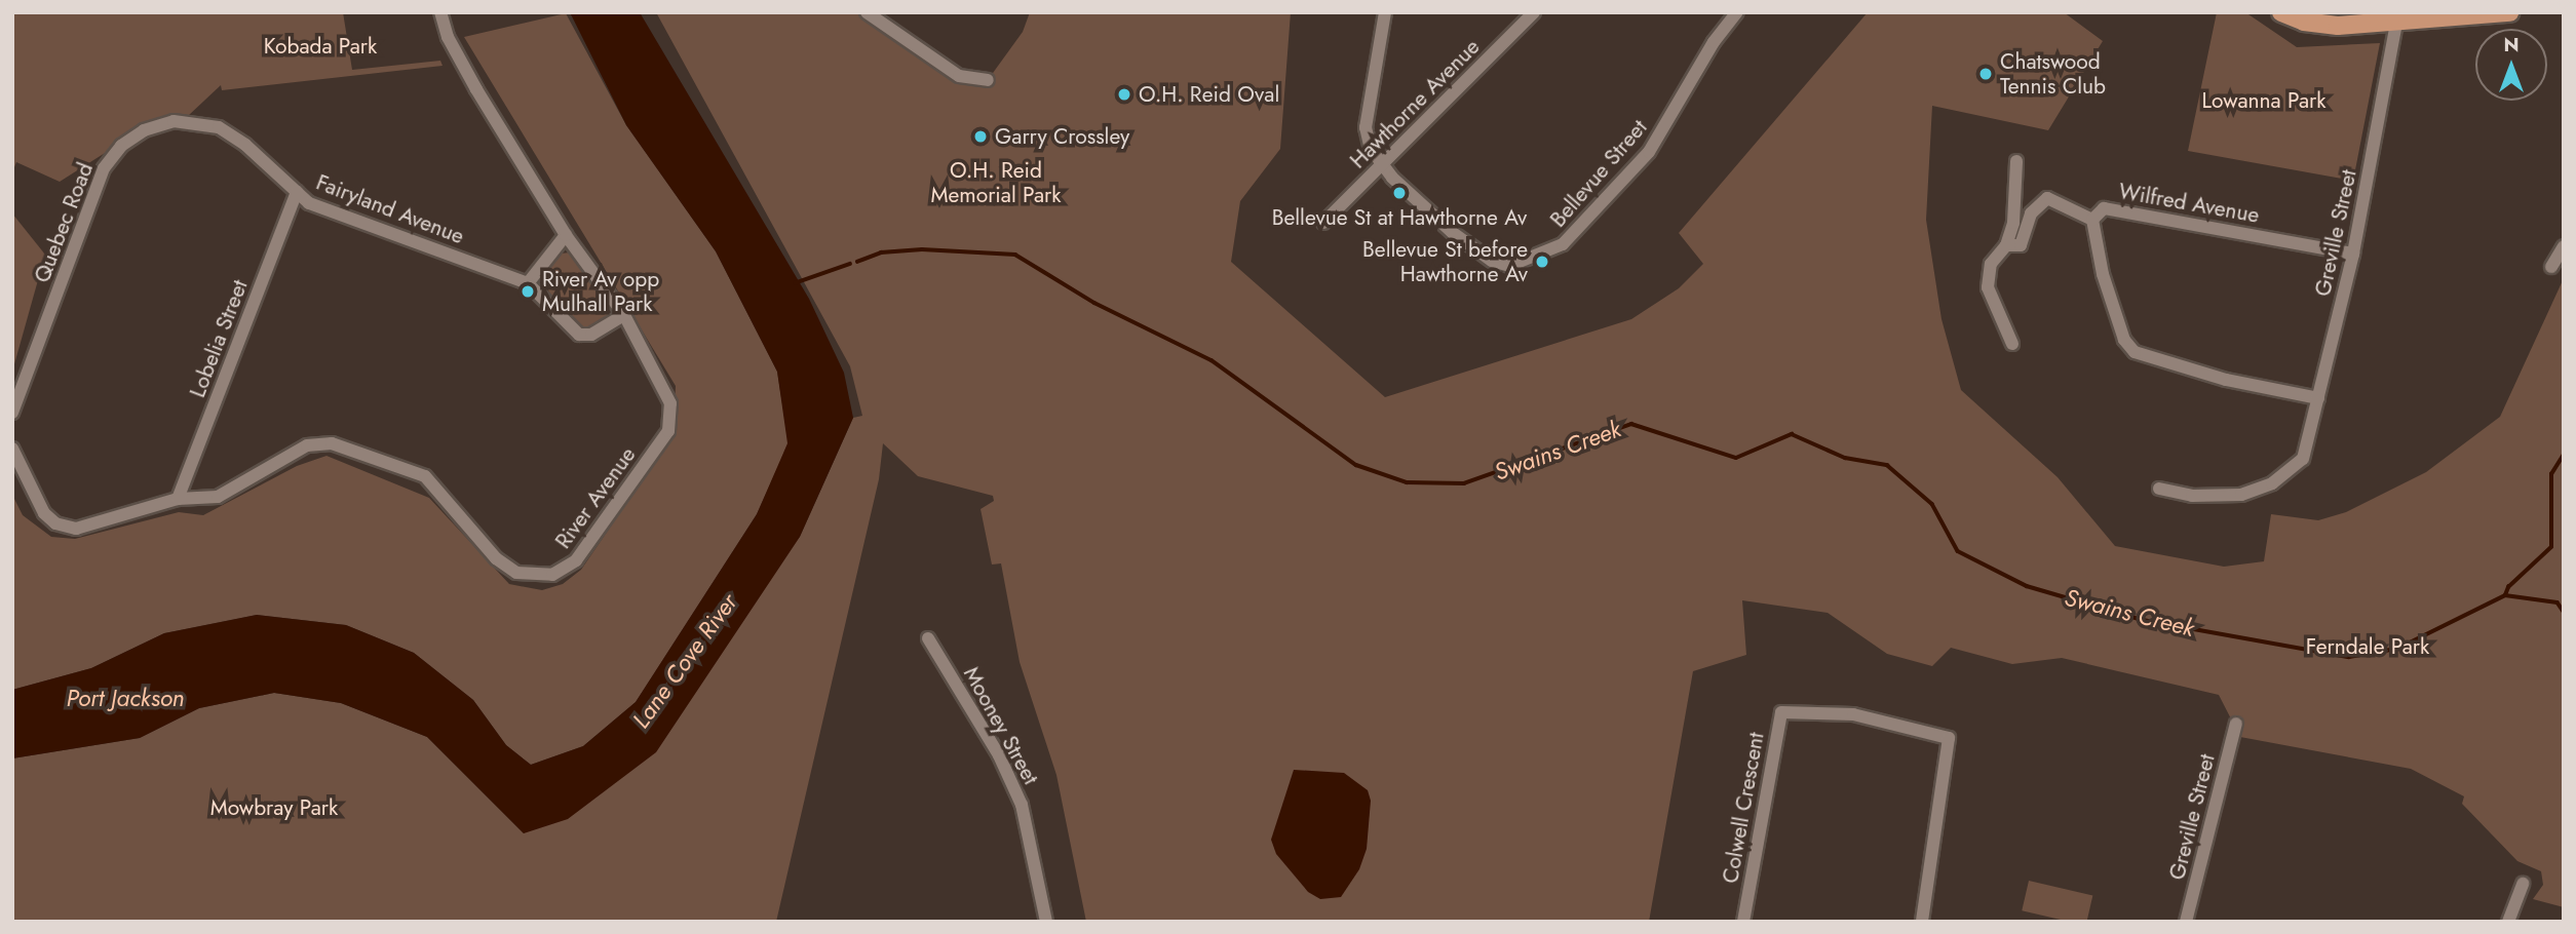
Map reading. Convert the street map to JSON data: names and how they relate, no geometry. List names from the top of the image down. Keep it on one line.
{"streets":{"street":["Hawthorne Avenue","Bellevue Street","Wilfred Avenue","Fairyland Avenue","Quebec Road","Greville Street","Lobelia Street","River Avenue","Mooney Street","Colwell Crescent"]},"crossings":[["Hawthorne Avenue","Bellevue Street"],["Wilfred Avenue","Greville Street"],["Fairyland Avenue","Quebec Road"],["Fairyland Avenue","Lobelia Street"],["Lobelia Street","River Avenue"]],"water":["Swains Creek","Lane Cove River","Port Jackson"],"parks":["Kobada Park","Lowanna Park","O.H. Reid Memorial Park","Ferndale Park","Mowbray Park"],"places":["Chatswood Tennis Club","O.H. Reid Oval","Garry Crossley","Bellevue St at Hawthorne Av","Bellevue St before Hawthorne Av","River Av opp Mulhall Park"],"north":"top"}
